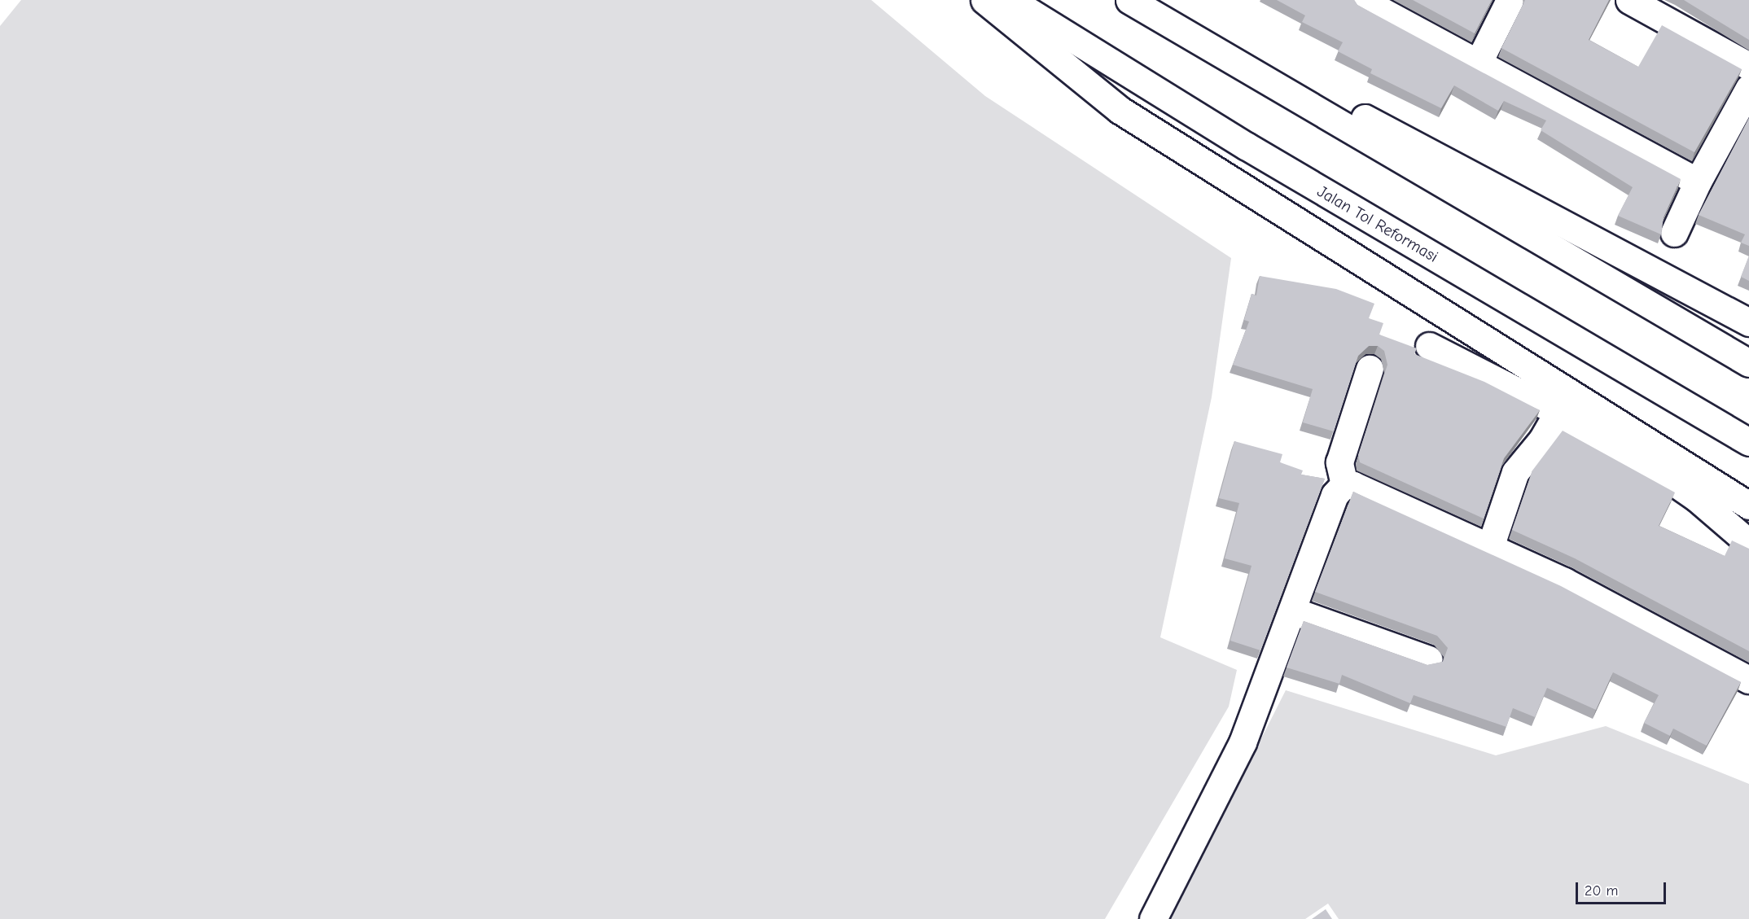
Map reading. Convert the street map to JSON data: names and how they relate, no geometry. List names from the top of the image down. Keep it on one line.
{"streets":{"main road":["Jalan Tol Reformasi"]},"scale_bar":"20 m"}
